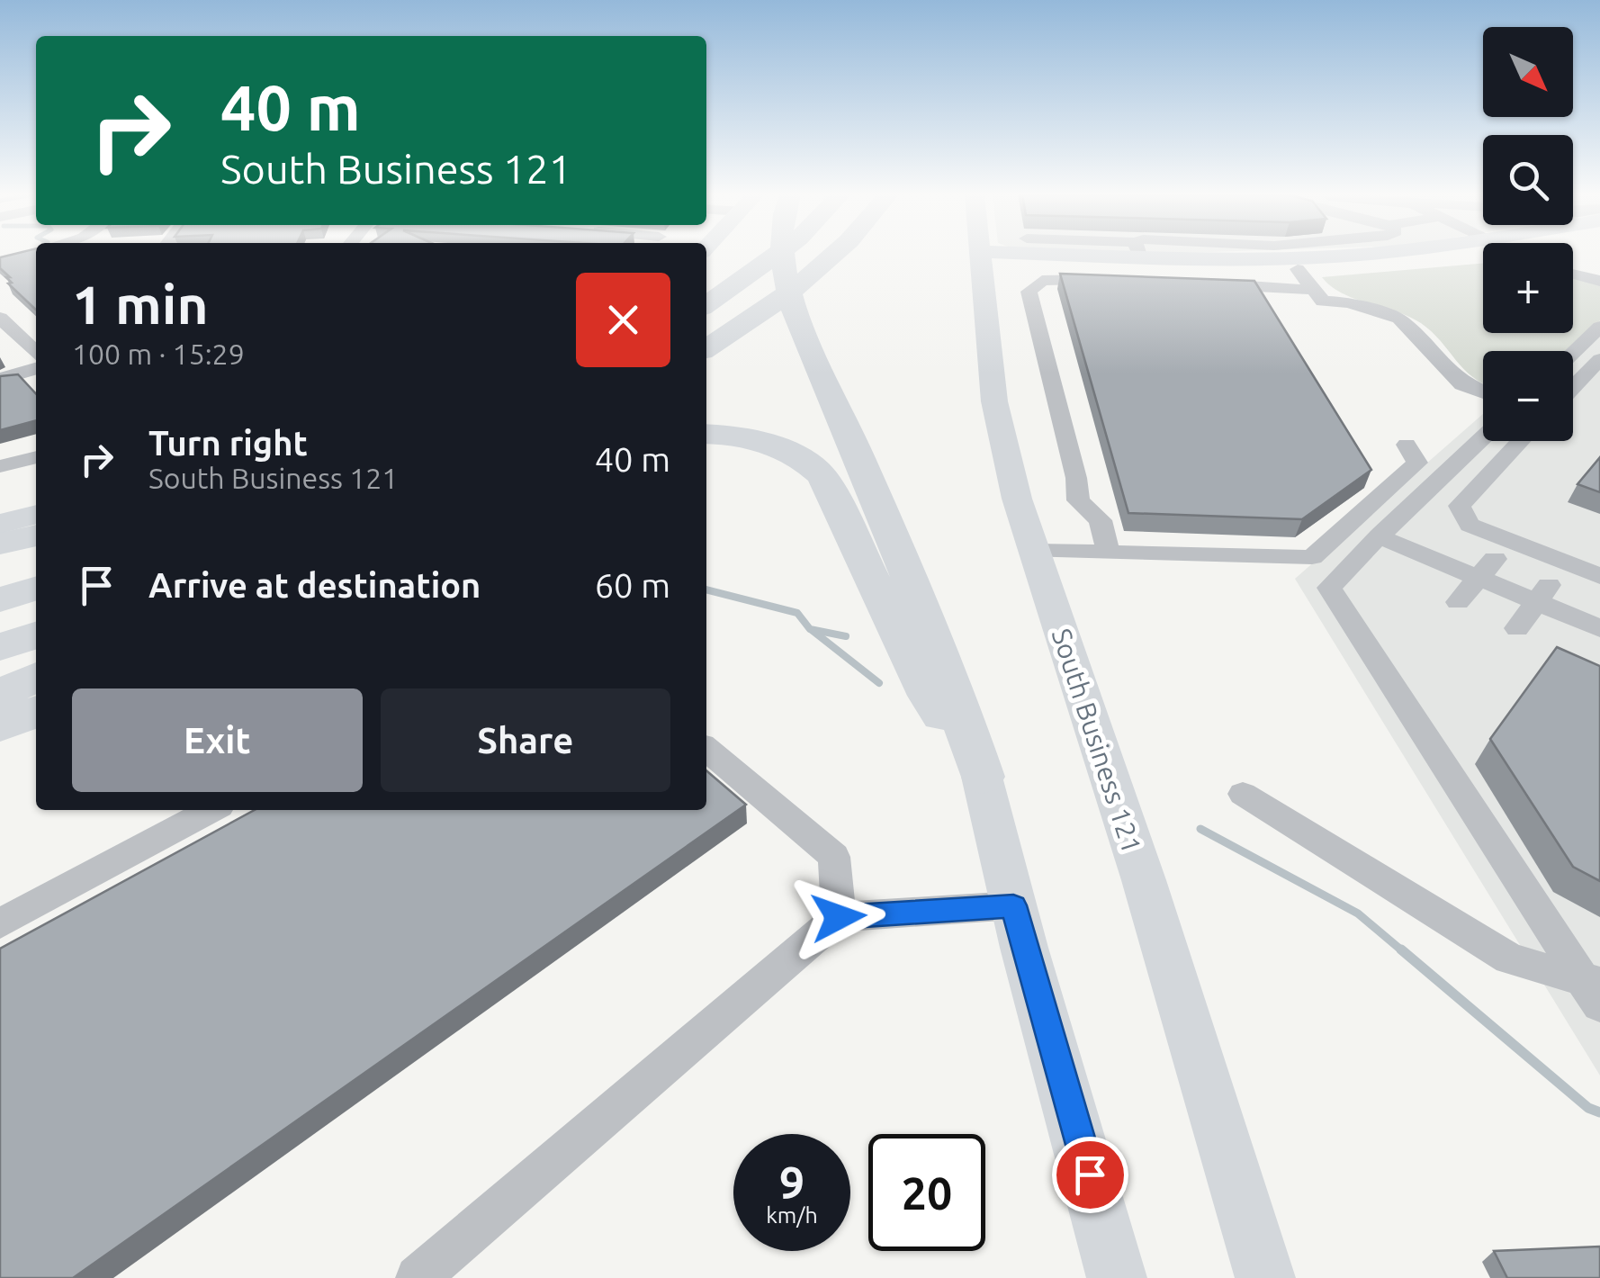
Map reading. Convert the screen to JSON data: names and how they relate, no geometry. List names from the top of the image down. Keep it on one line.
{"streets":{"main road":["South Business 121"]},"north":"bottom right","page":{"map_buttons":["+","−"],"turn":["40 m","South Business 121"],"heading":["1 min","100 m · 15:29"],"list":[{"name":"Turn right","note":"South Business 121","value":"40 m"},{"name":"Arrive at destination","value":"60 m"}],"buttons":["Exit","Share"],"speed":"9 km/h","limit":"20"}}
